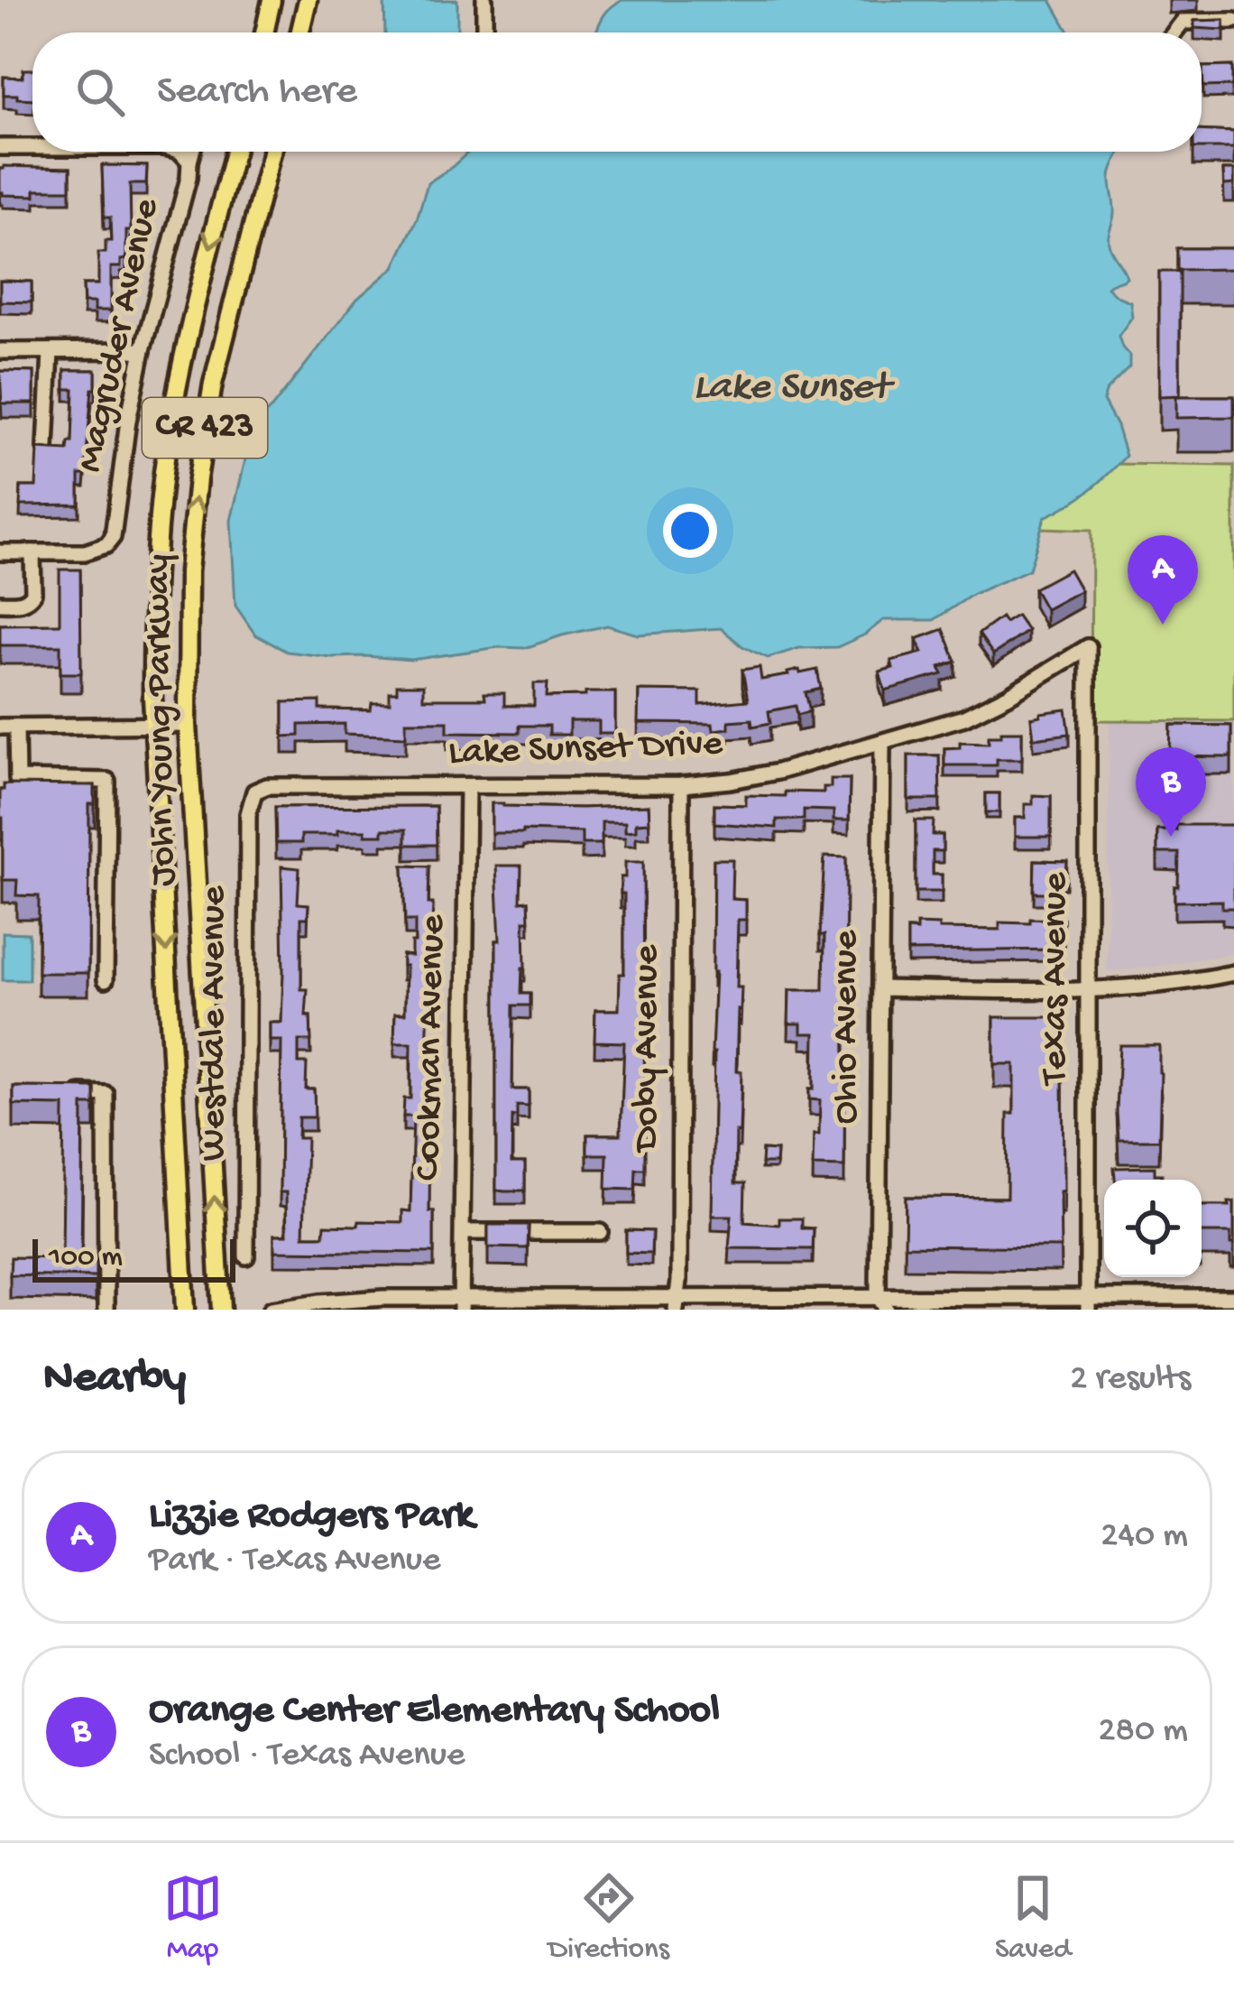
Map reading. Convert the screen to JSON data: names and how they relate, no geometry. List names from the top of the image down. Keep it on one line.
{"streets":{"main road":["CR 423","John Young Parkway"],"street":["Magruder Avenue","Lake Sunset Drive","Texas Avenue","Westdale Avenue","Ohio Avenue","Cookman Avenue","Doby Avenue"]},"crossings":[["Lake Sunset Drive","Texas Avenue"],["Lake Sunset Drive","Westdale Avenue"],["Lake Sunset Drive","Ohio Avenue"],["Lake Sunset Drive","Cookman Avenue"],["Lake Sunset Drive","Doby Avenue"]],"water":["Lake Sunset"],"scale_bar":"100 m","page":{"search":"Search here","pins":["A","B"],"scale":"100 m","heading":["Nearby","2 results"],"list":[{"mark":"A","name":"Lizzie Rodgers Park","note":"Park · Texas Avenue","value":"240 m"},{"mark":"B","name":"Orange Center Elementary School","note":"School · Texas Avenue","value":"280 m"}],"nav":["Map","Directions","Saved"]}}
